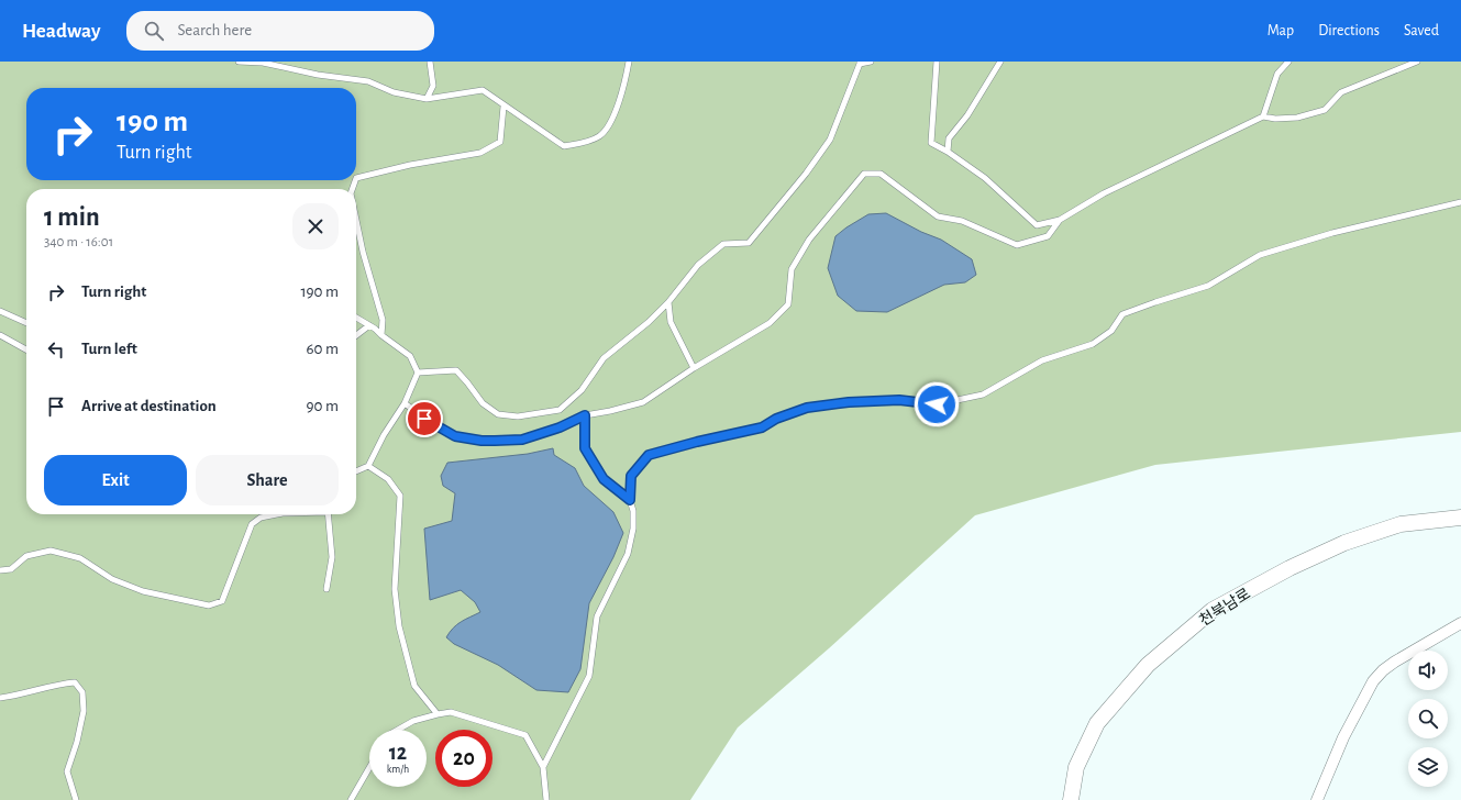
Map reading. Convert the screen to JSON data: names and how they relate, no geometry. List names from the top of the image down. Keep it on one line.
{"streets":{"main road":["천북남로"]},"page":{"header":"Headway","search":"Search here","nav":["Map","Directions","Saved"],"turn":["190 m","Turn right"],"heading":["1 min","340 m · 16:01"],"list":[{"name":"Turn right","value":"190 m"},{"name":"Turn left","value":"60 m"},{"name":"Arrive at destination","value":"90 m"}],"buttons":["Exit","Share"],"speed":"12 km/h","limit":"20"}}
